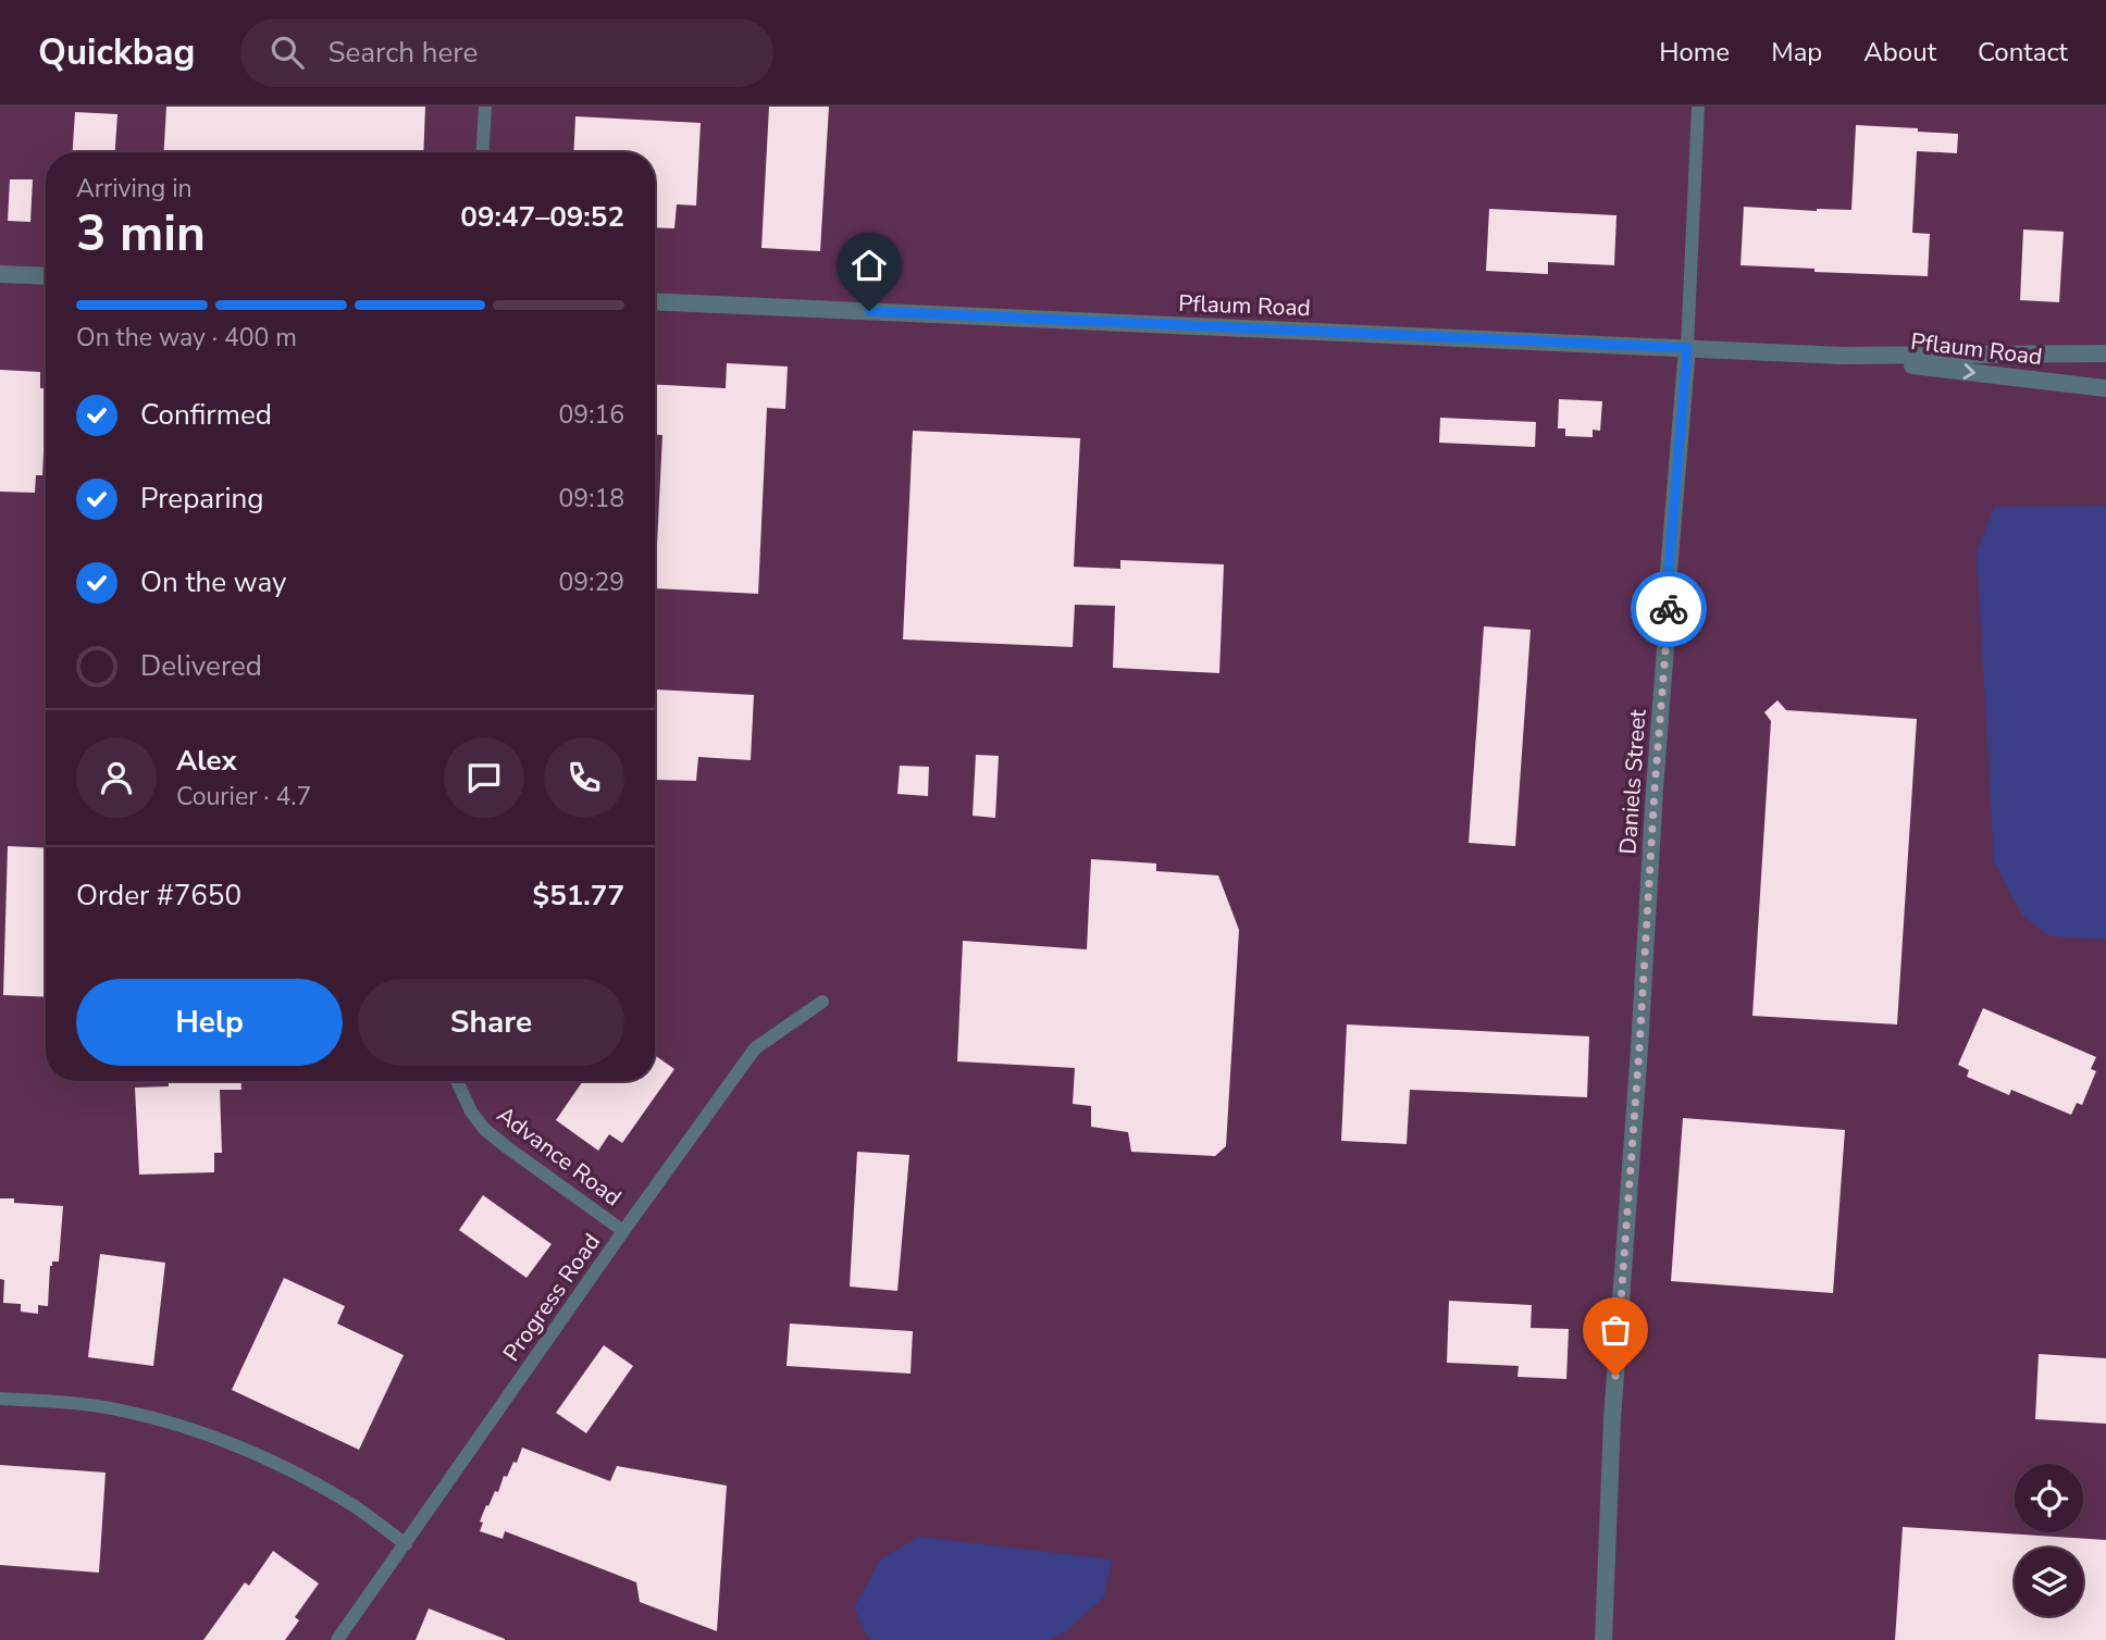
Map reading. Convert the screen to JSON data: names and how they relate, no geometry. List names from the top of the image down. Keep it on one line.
{"streets":{"street":["Pflaum Road","Daniels Street","Advance Road","Progress Road"]},"crossings":[["Pflaum Road","Daniels Street"],["Advance Road","Progress Road"]],"page":{"header":"Quickbag","search":"Search here","nav":["Home","Map","About","Contact"],"heading":["3 min","Arriving in","09:47–09:52"],"panel":["Alex","Courier · 4.7","Order #7650","$51.77"],"bar":"On the way · 400 m","list":[["Confirmed","09:16"],["Preparing","09:18"],["On the way","09:29"],"Delivered"],"buttons":["Help","Share"]}}
